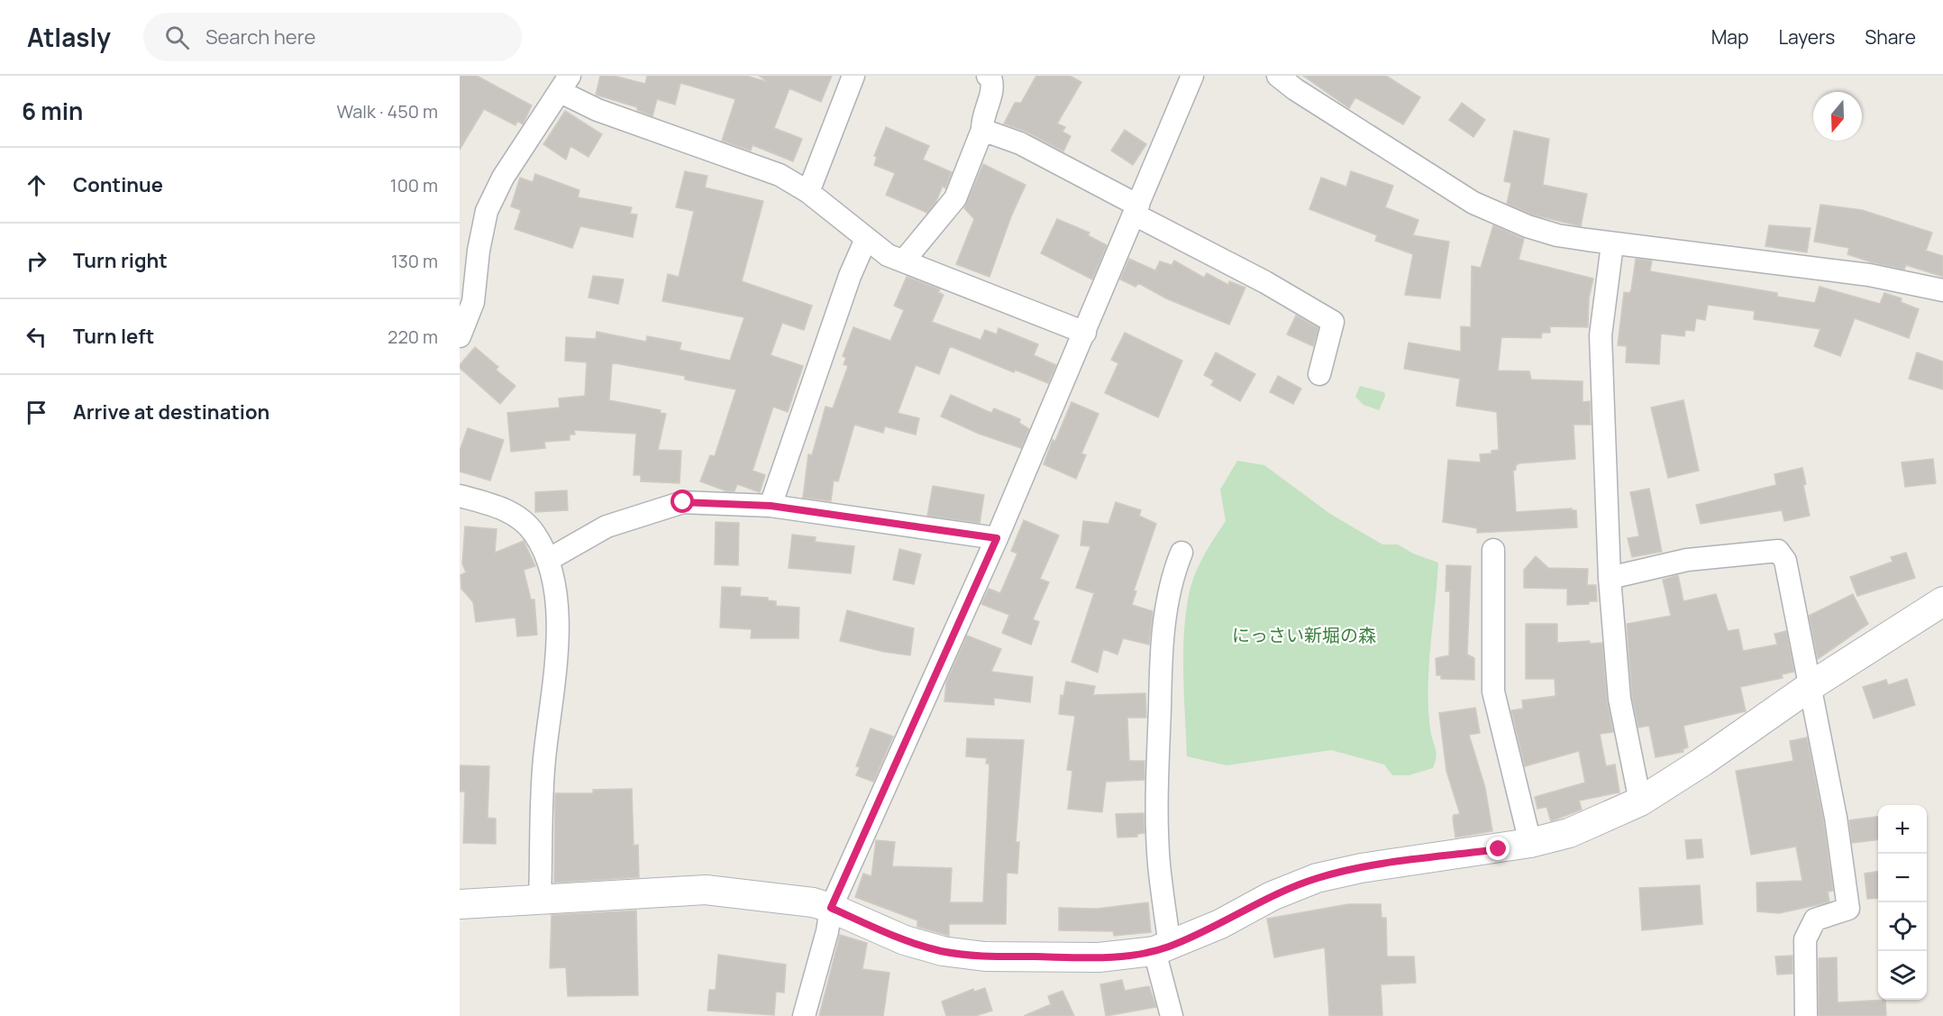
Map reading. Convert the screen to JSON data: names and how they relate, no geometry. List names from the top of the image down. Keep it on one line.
{"parks":["にっさい新堀の森"],"north":"bottom","page":{"header":"Atlasly","search":"Search here","nav":["Map","Layers","Share"],"heading":["6 min","Walk · 450 m"],"list":[["Continue","100 m"],["Turn right","130 m"],["Turn left","220 m"],"Arrive at destination"],"map_buttons":["+","−"]}}
